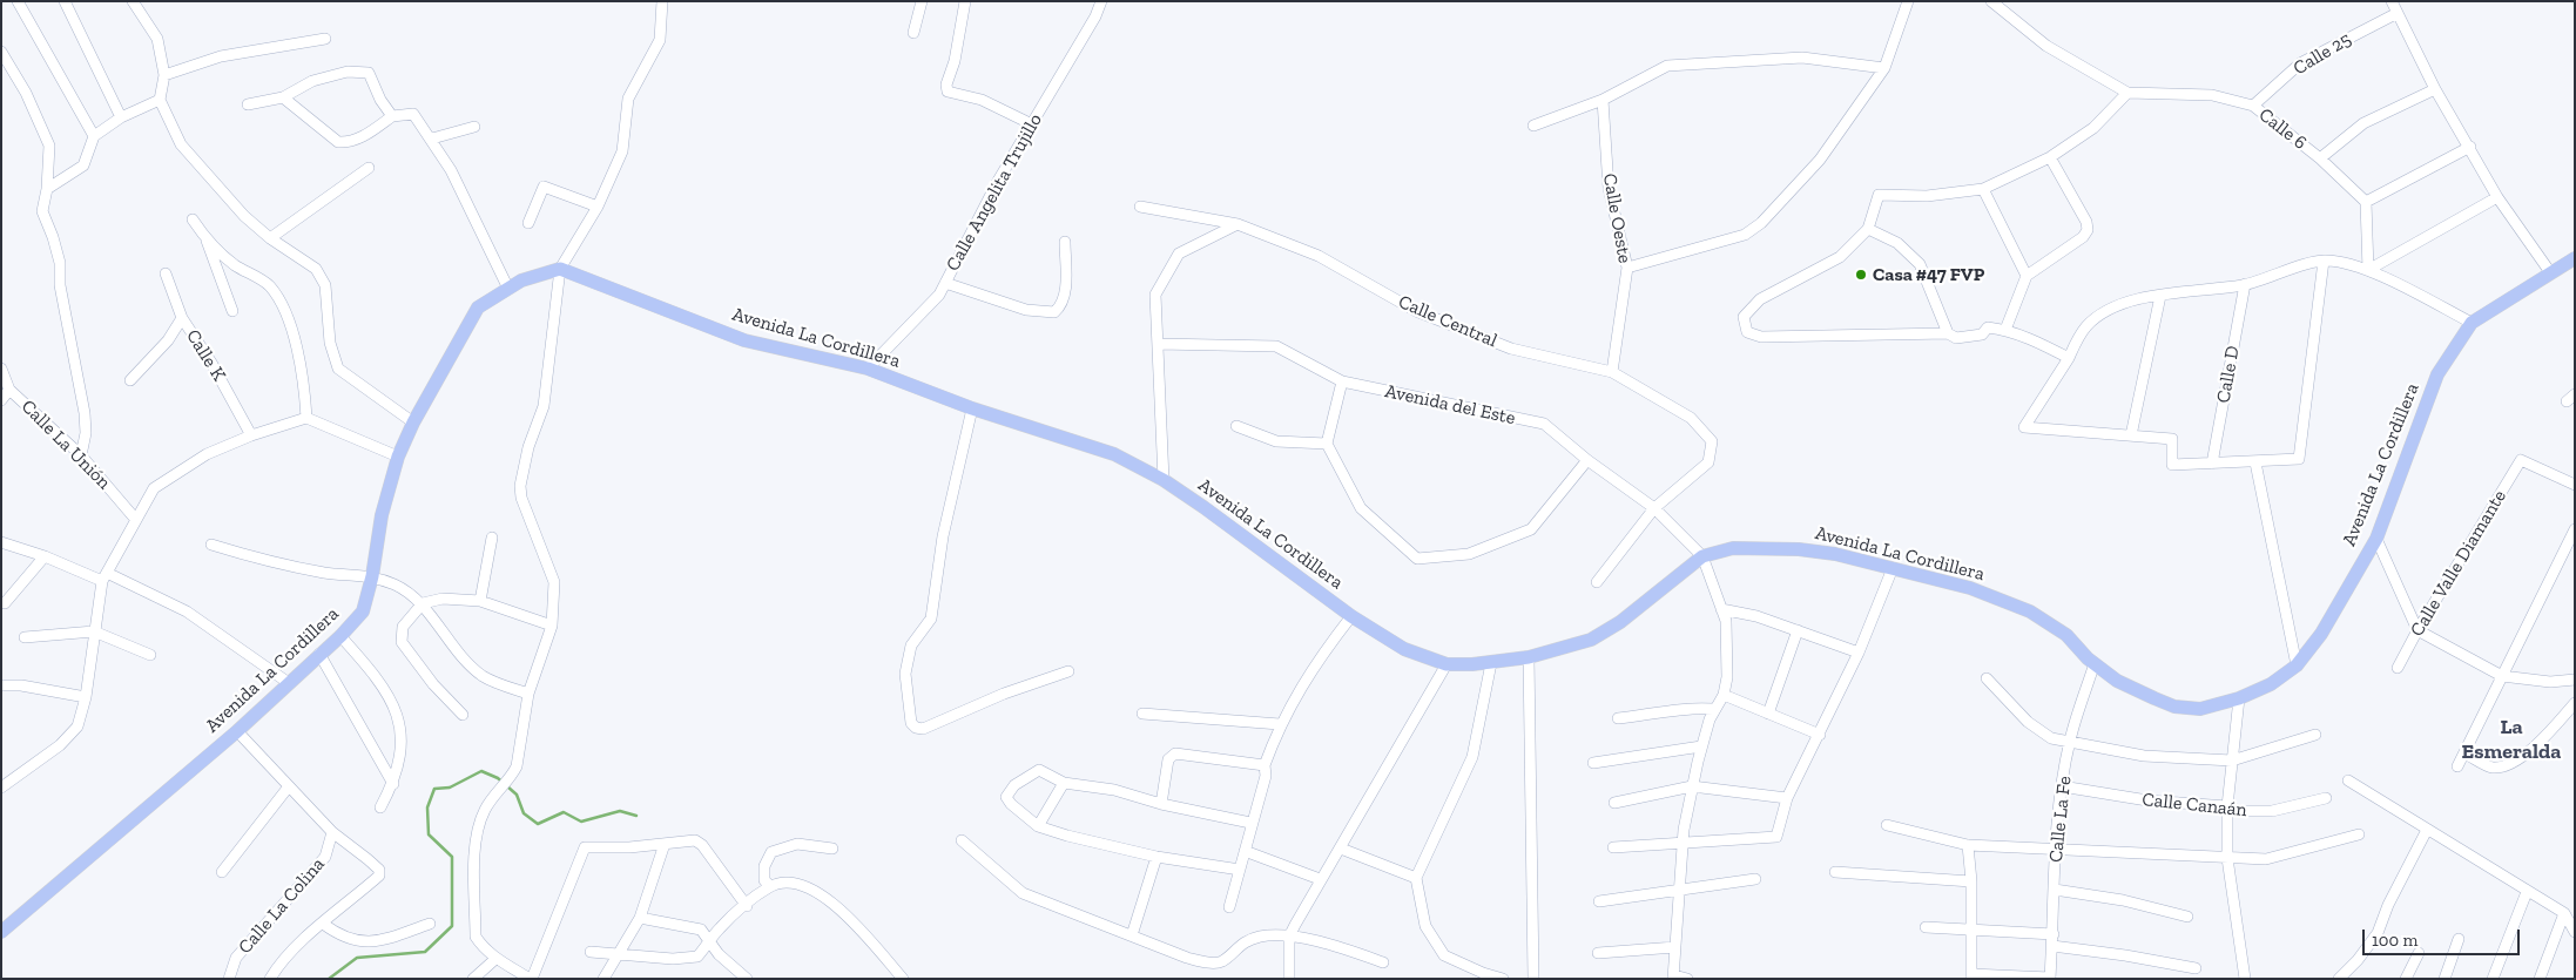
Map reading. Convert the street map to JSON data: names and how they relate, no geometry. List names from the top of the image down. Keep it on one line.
{"streets":{"main road":["Avenida La Cordillera"],"street":["Calle 25","Calle 6","Calle Angelita Trujillo","Calle Oeste","Calle Central","Calle K","Calle D","Avenida del Este","Calle La Unión","Calle Valle Diamante","Calle Canaán","Calle La Fe","Calle La Colina"]},"crossings":[["Calle 25","Calle 6"],["Calle Angelita Trujillo","Avenida La Cordillera"],["Calle Oeste","Calle Central"],["Calle Central","Avenida del Este"],["Avenida La Cordillera","Avenida del Este"],["Avenida La Cordillera","Calle La Fe"],["Calle Canaán","Calle La Fe"]],"districts":["La Esmeralda"],"places":["Casa #47 FVP"],"scale_bar":"100 m"}
